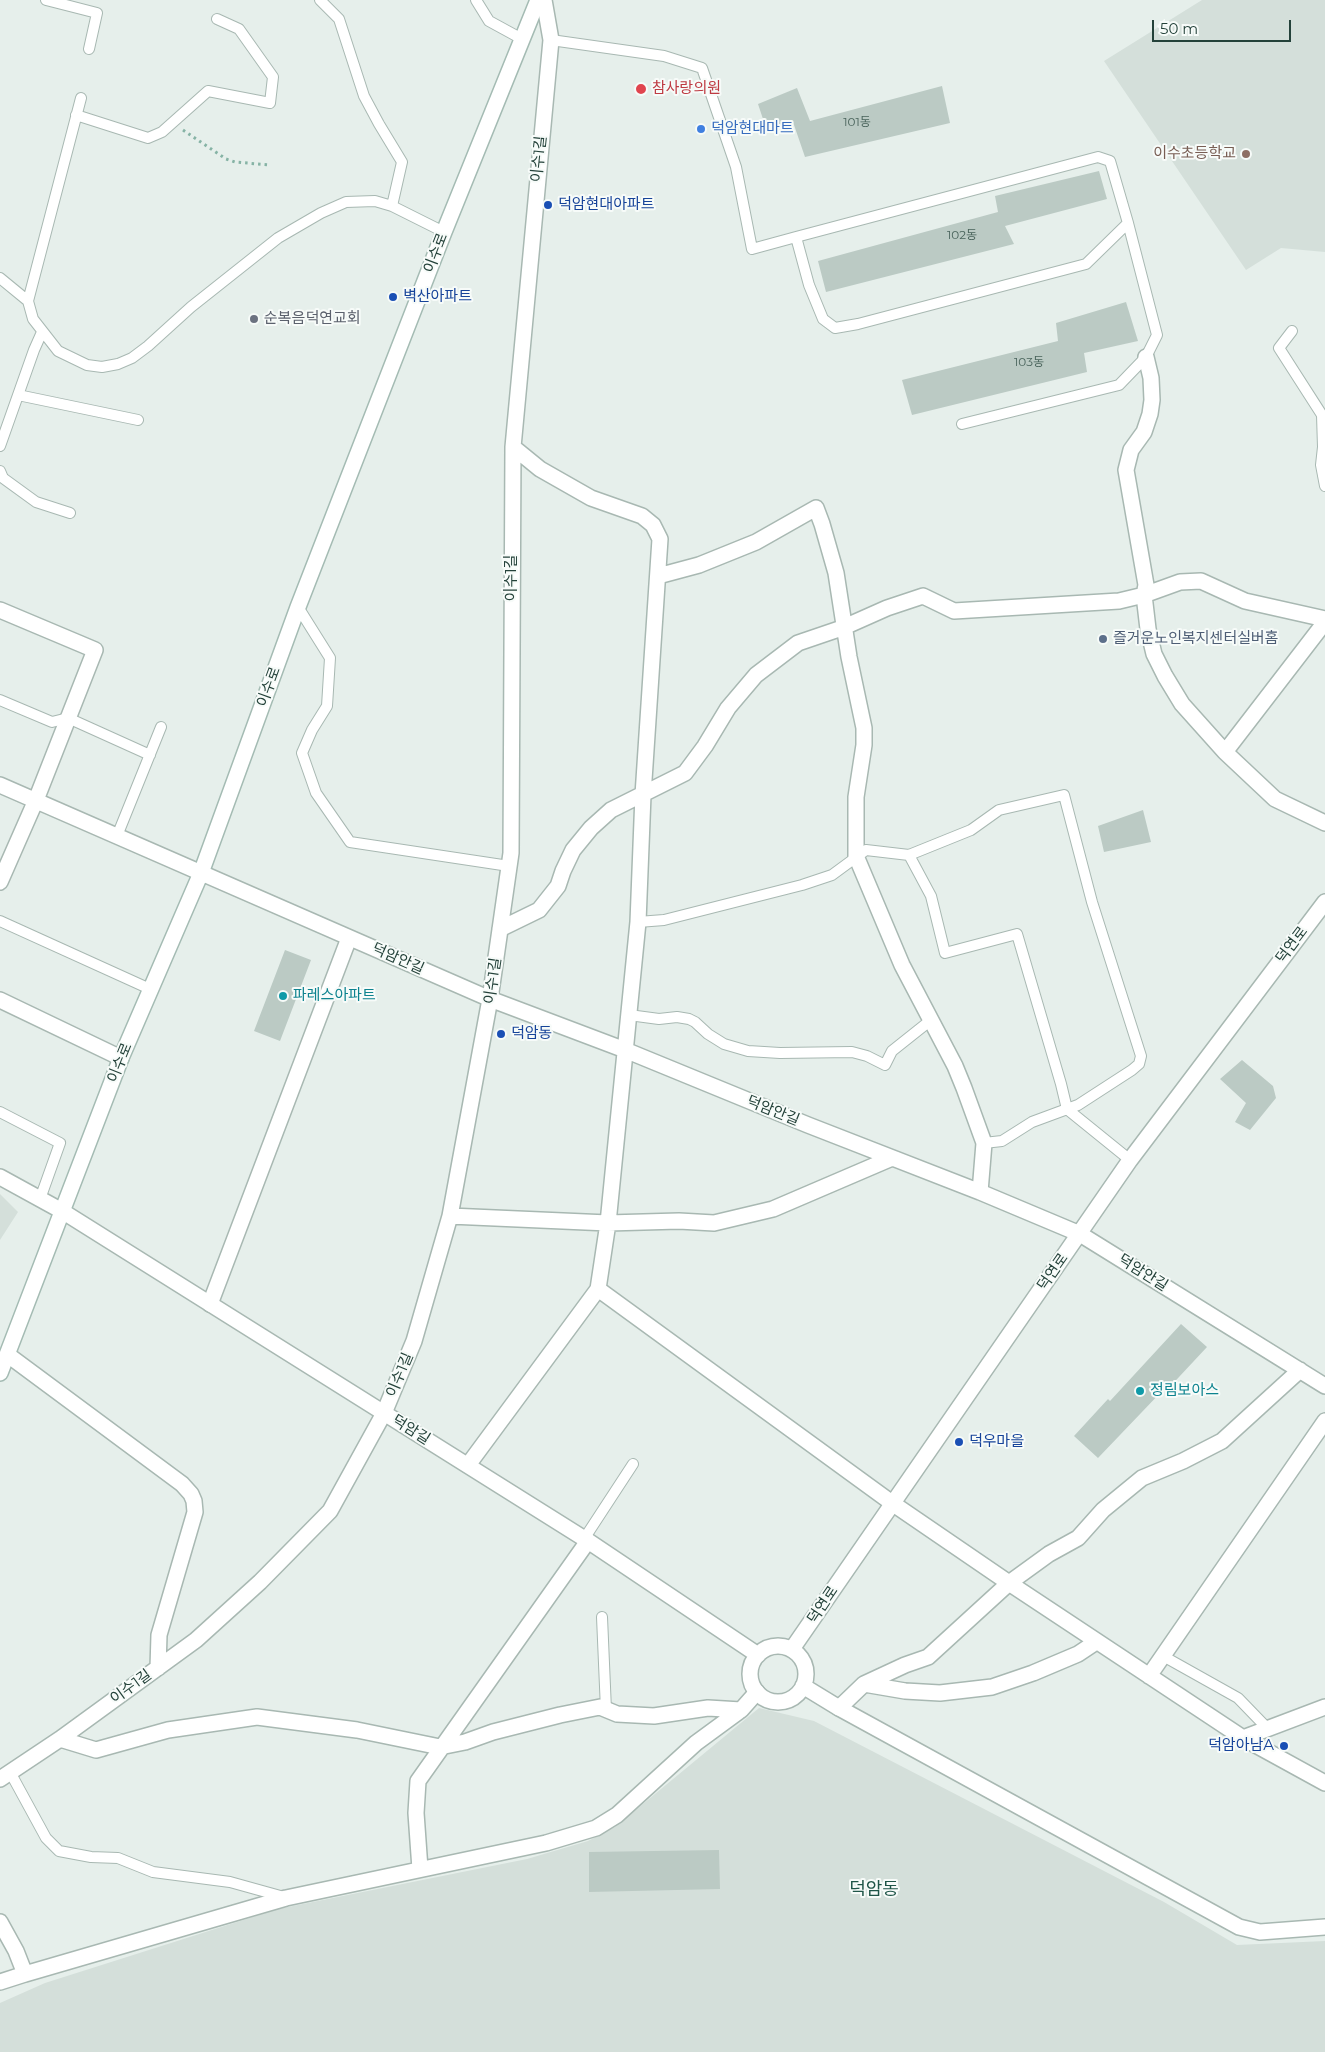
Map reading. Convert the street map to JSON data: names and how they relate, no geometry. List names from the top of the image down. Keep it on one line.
{"streets":{"street":["이수1길","이수로","덕연로","덕암안길","덕암길"]},"crossings":[["이수1길","덕암안길"],["이수1길","덕암길"],["이수로","덕암안길"],["이수로","덕암길"],["덕연로","덕암안길"],["덕연로","덕암길"]],"districts":["덕암동"],"places":["참사랑의원","덕암현대마트","이수초등학교","덕암현대아파트","벽산아파트","순복음덕연교회","즐거운노인복지센터실버홈","파레스아파트","덕암동","정림보아스","덕우마을","덕암아남A"],"house_numbers":["101동","102동","103동"],"scale_bar":"50 m"}
